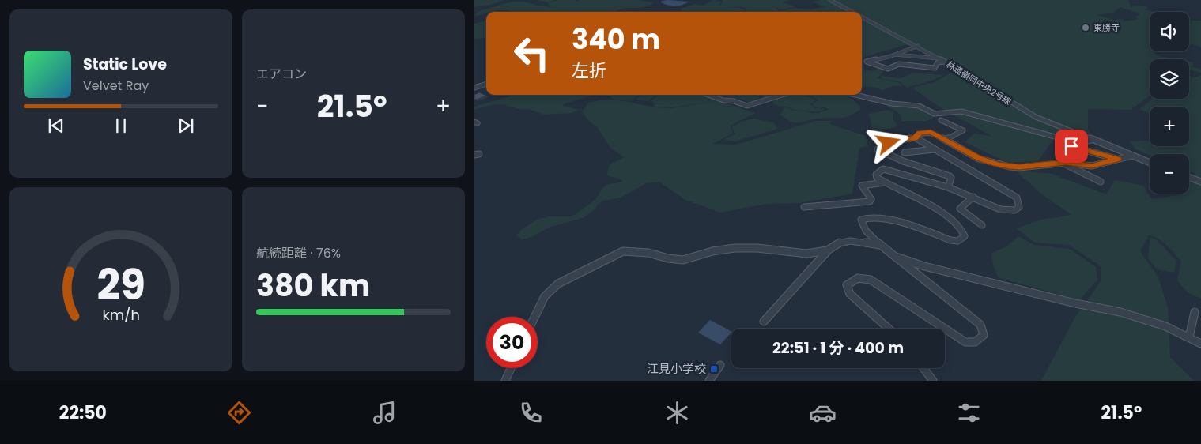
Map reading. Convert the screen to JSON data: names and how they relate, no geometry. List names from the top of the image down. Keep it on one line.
{"streets":{"street":["林道嶺岡中央2号線"]},"places":{"other":["東勝寺"],"transit":["江見小学校"]},"page":{"tile":["エアコン",["航続距離 · 76%","380 km"]],"map_buttons":["+","−"],"turn":["340 m","左折"],"song":["Static Love","Velvet Ray"],"heat":["−","21.5°","+"],"limit":"30","trip":"22:51 · 1 分 · 400 m","tabs":["22:50","21.5°"],"gauge":["29","km/h"]}}
